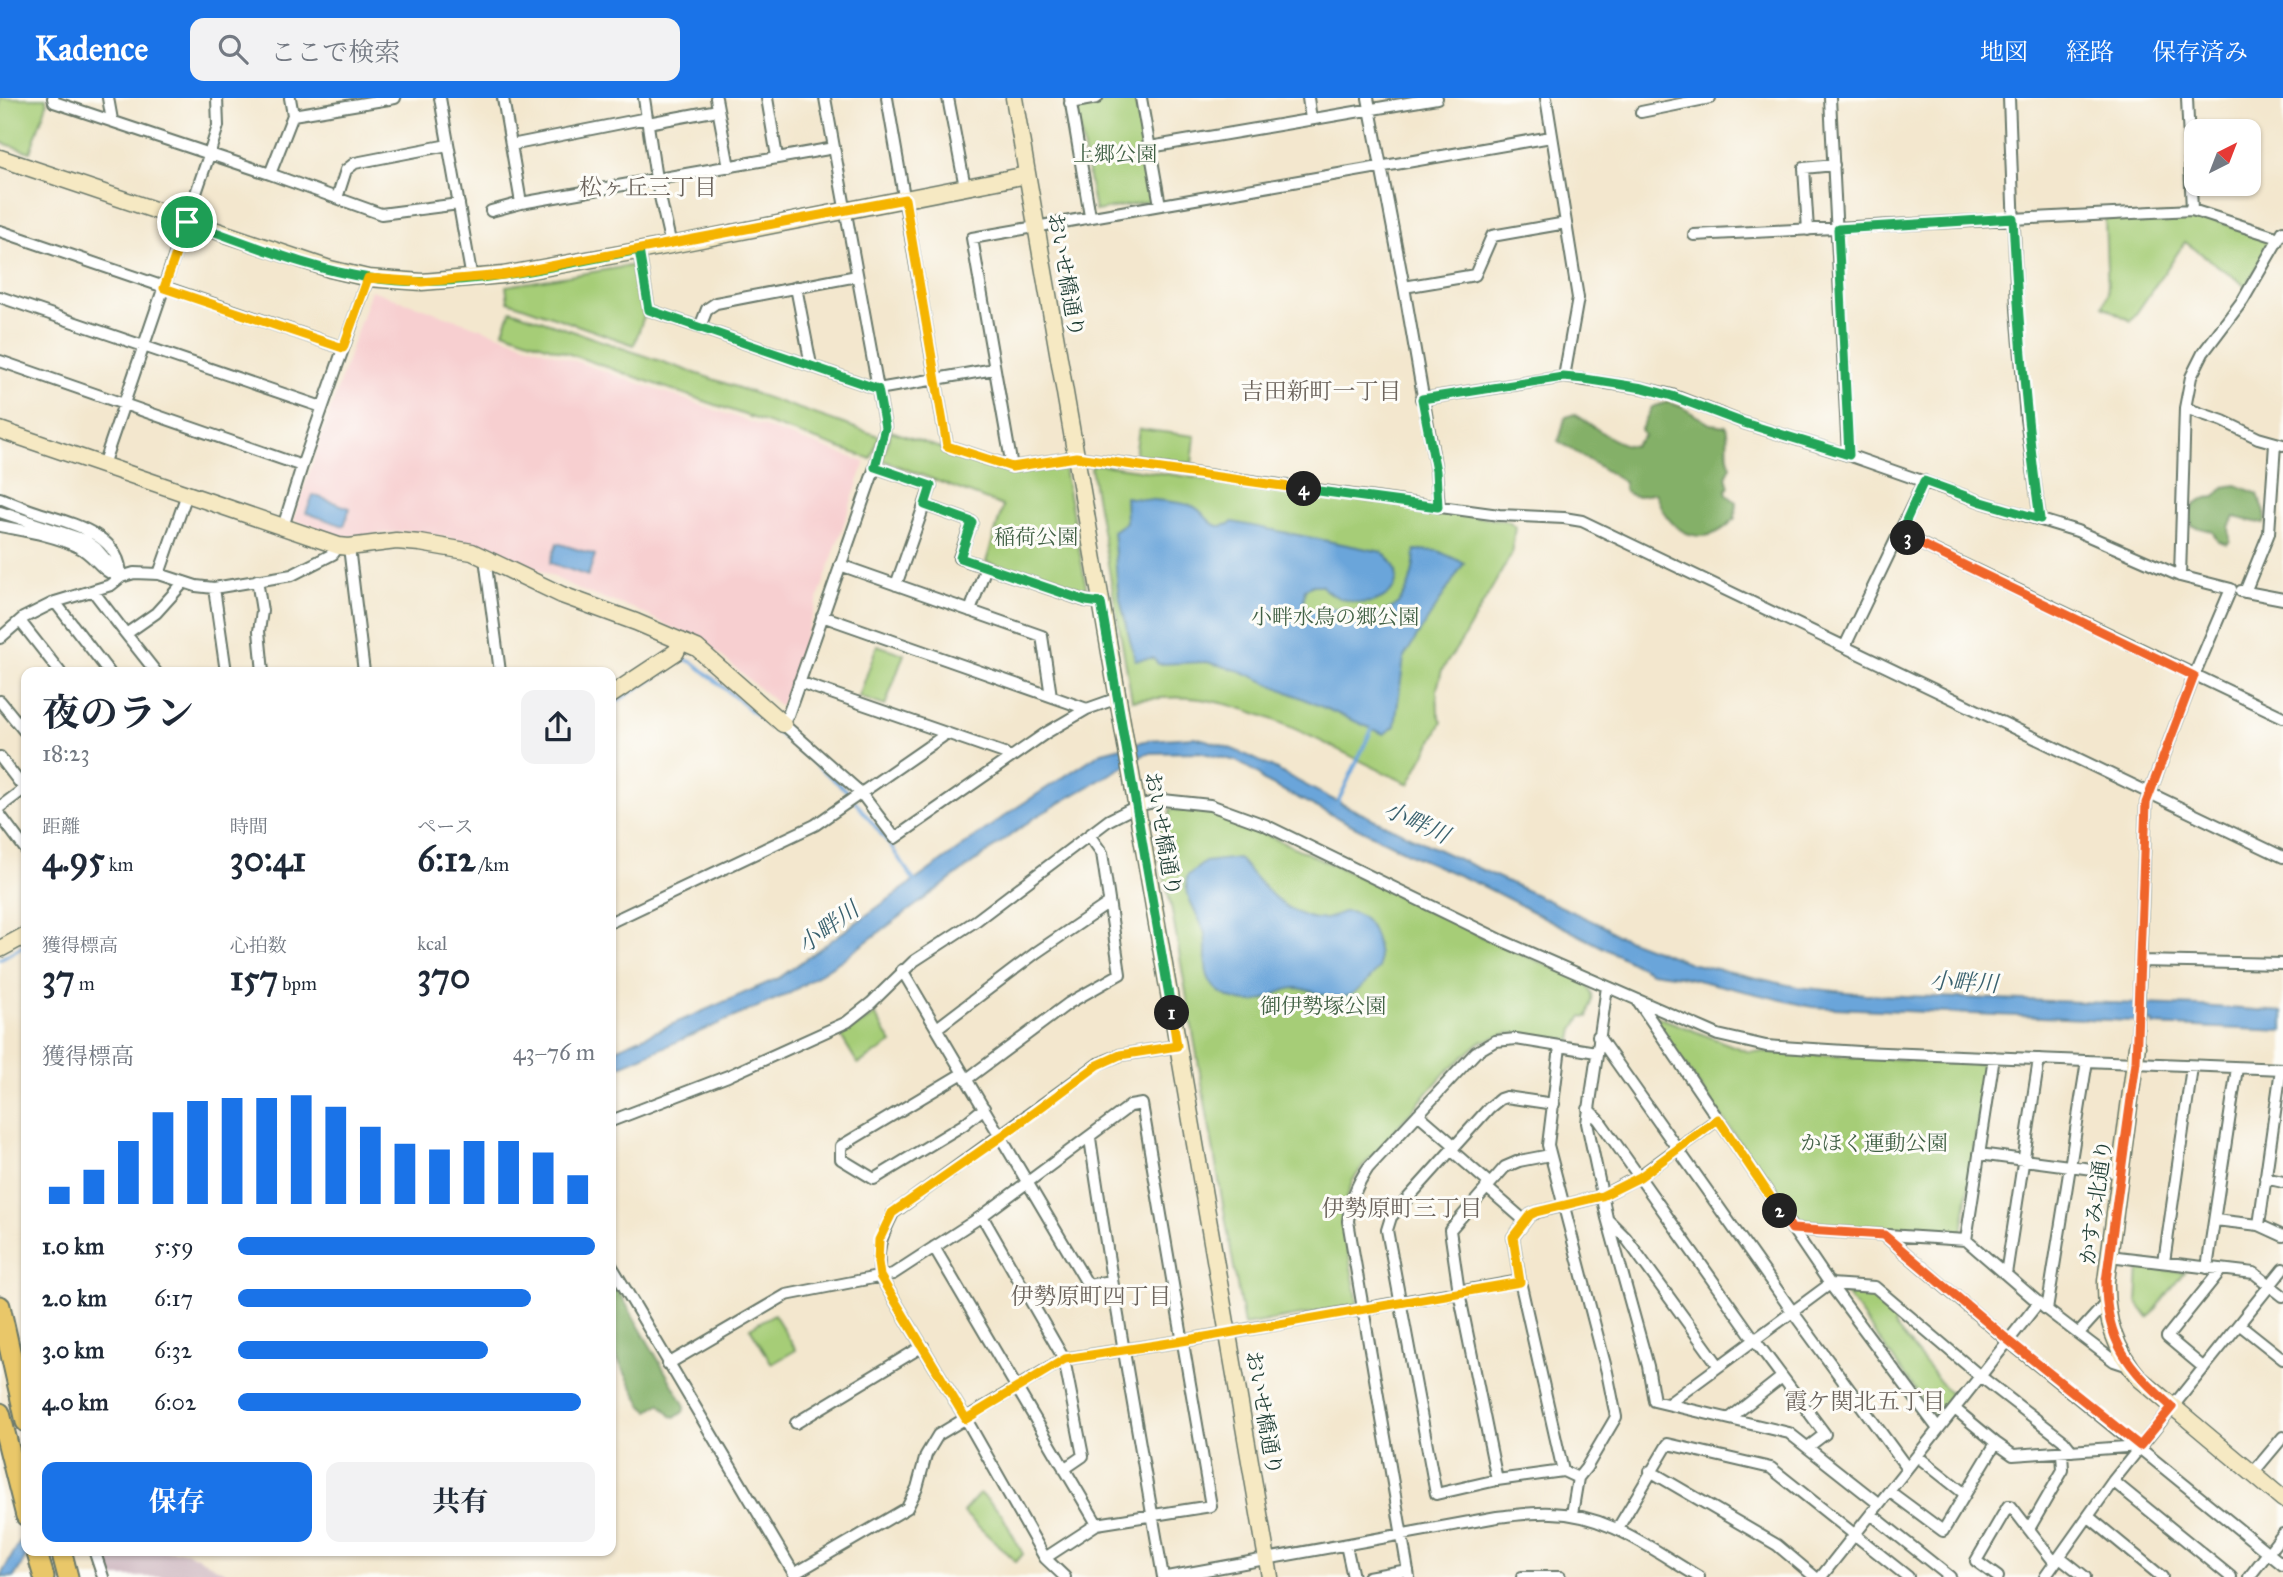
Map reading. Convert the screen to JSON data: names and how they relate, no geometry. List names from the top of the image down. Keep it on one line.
{"streets":{"street":["おいせ橋通り","かすみ北通り"]},"districts":["松ヶ丘三丁目","吉田新町一丁目","伊勢原町三丁目","伊勢原町四丁目","霞ケ関北五丁目"],"water":["小畔川"],"parks":["上郷公園","稲荷公園","小畔水鳥の郷公園","御伊勢塚公園","かほく運動公園"],"north":"top right","page":{"header":"Kadence","search":"ここで検索","nav":["地図","経路","保存済み"],"pins":["4","3","1","2"],"heading":["夜のラン","18:23"],"stats":[["距離","4.95 km"],["時間","30:41"],["ペース","6:12 /km"],["獲得標高","37 m"],["心拍数","157 bpm"],["kcal","370"]],"chart":["獲得標高","43–76 m"],"list":[{"name":"1.0 km","note":"5:59"},{"name":"2.0 km","note":"6:17"},{"name":"3.0 km","note":"6:32"},{"name":"4.0 km","note":"6:02"}],"buttons":["保存","共有"]}}
